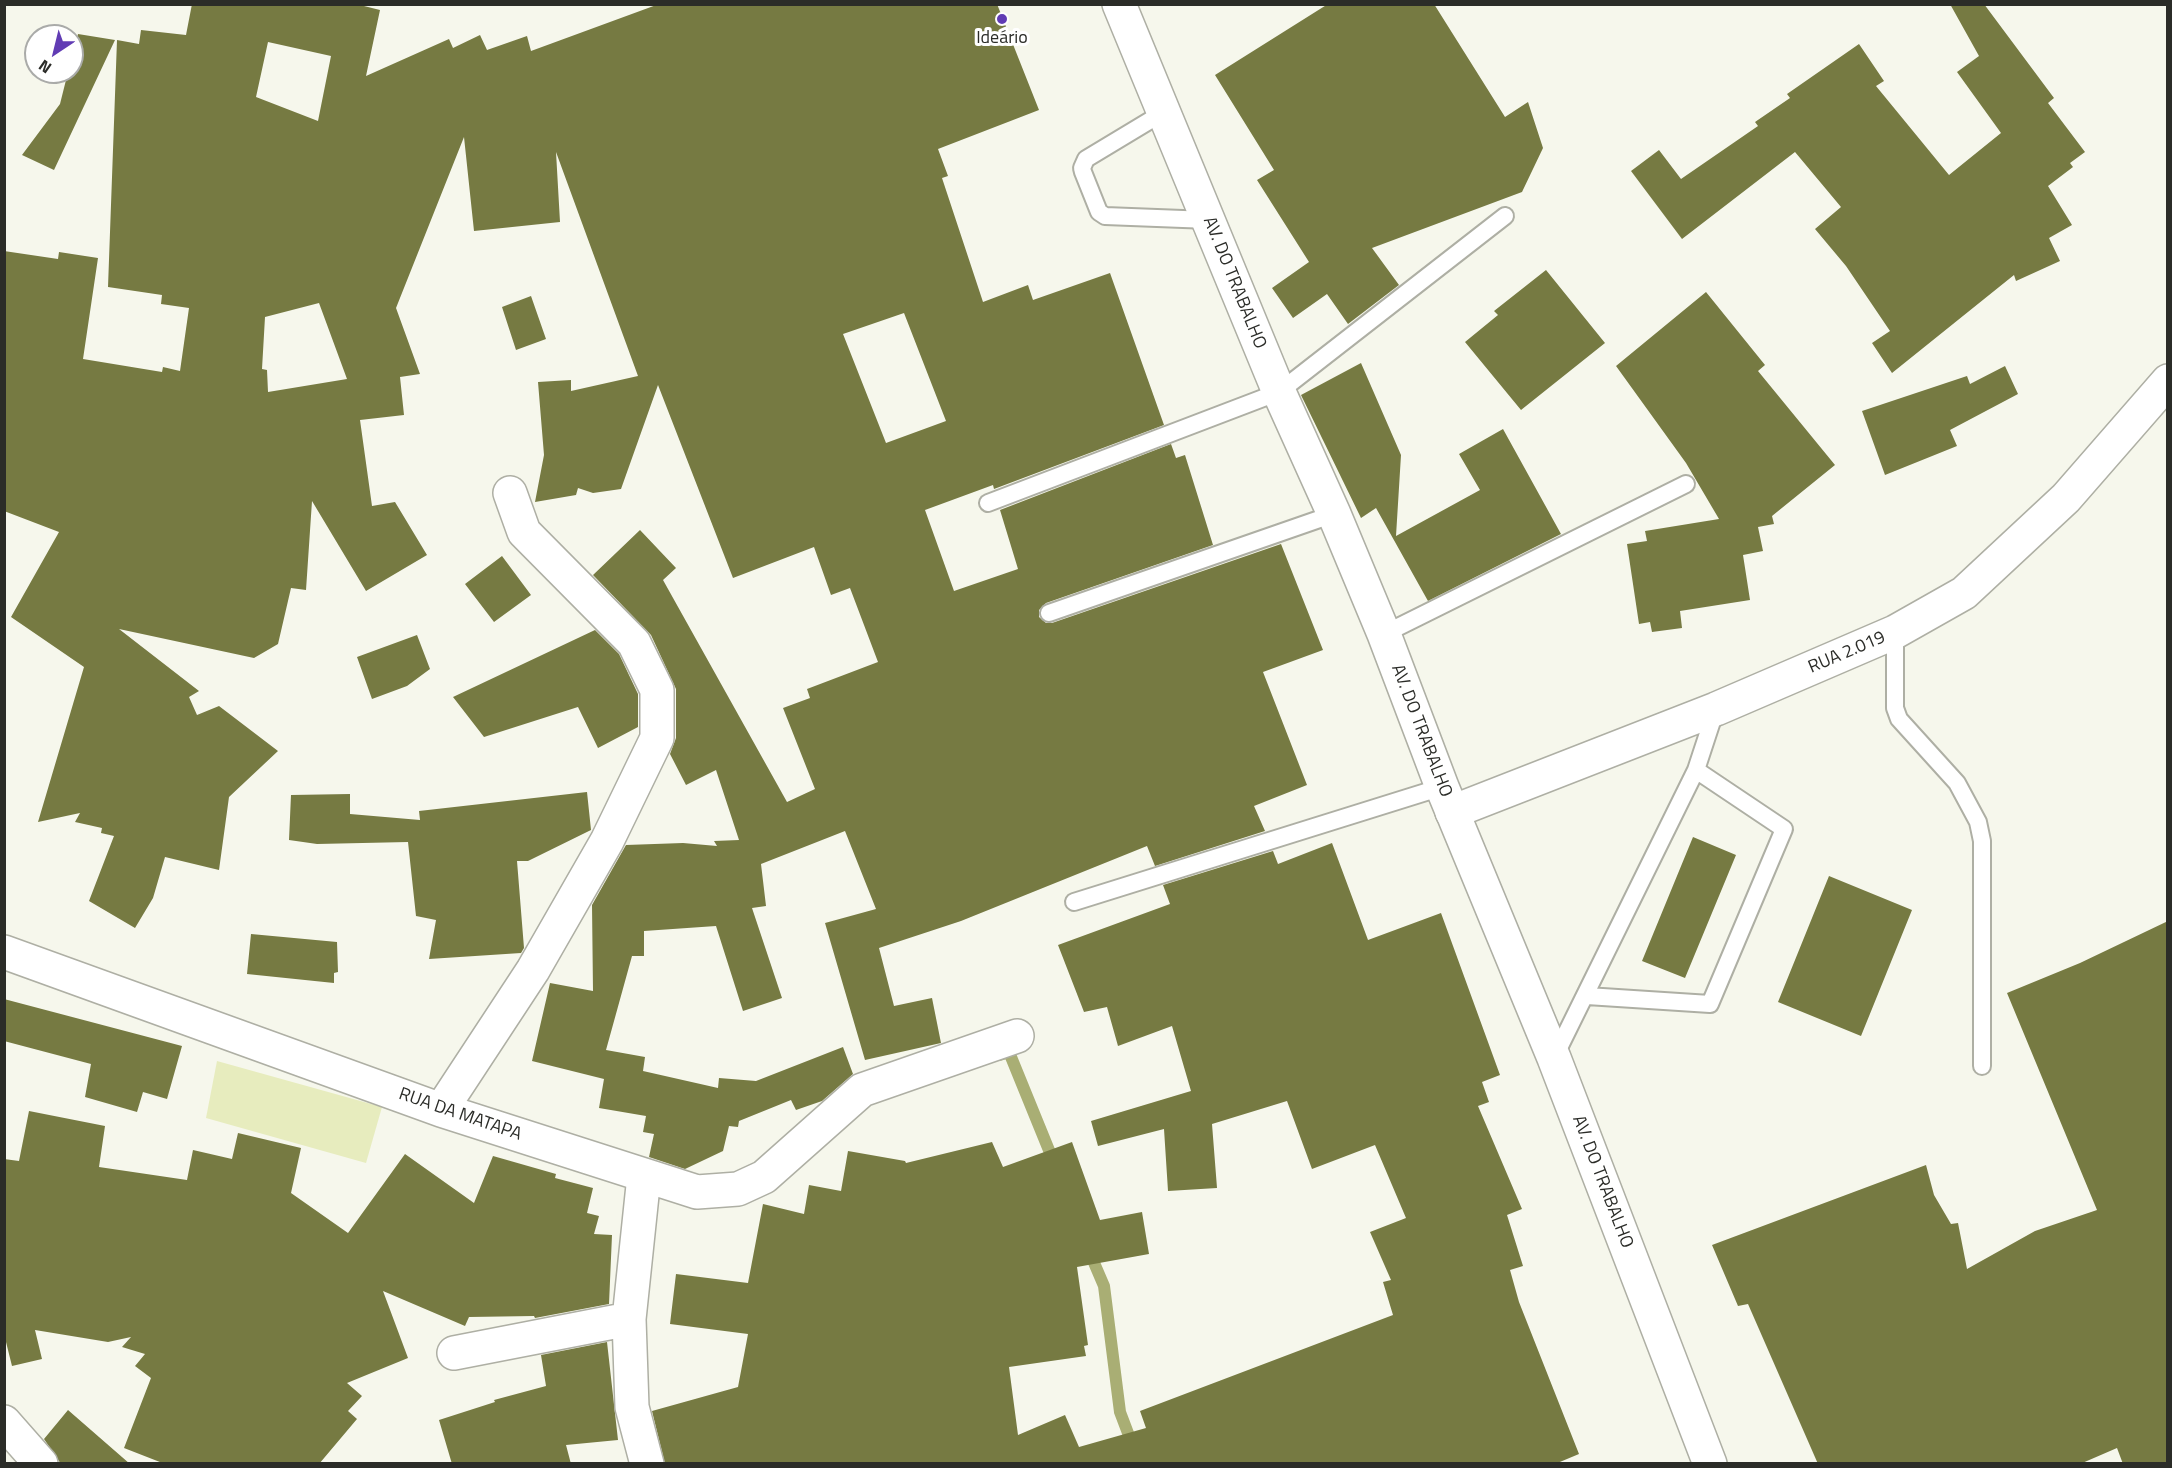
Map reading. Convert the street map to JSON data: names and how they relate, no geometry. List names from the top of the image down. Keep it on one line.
{"streets":{"street":["AV. DO TRABALHO","RUA 2.019","RUA DA MATAPA"]},"crossings":[["AV. DO TRABALHO","RUA 2.019"]],"places":["Ideário"],"north":"bottom left"}
